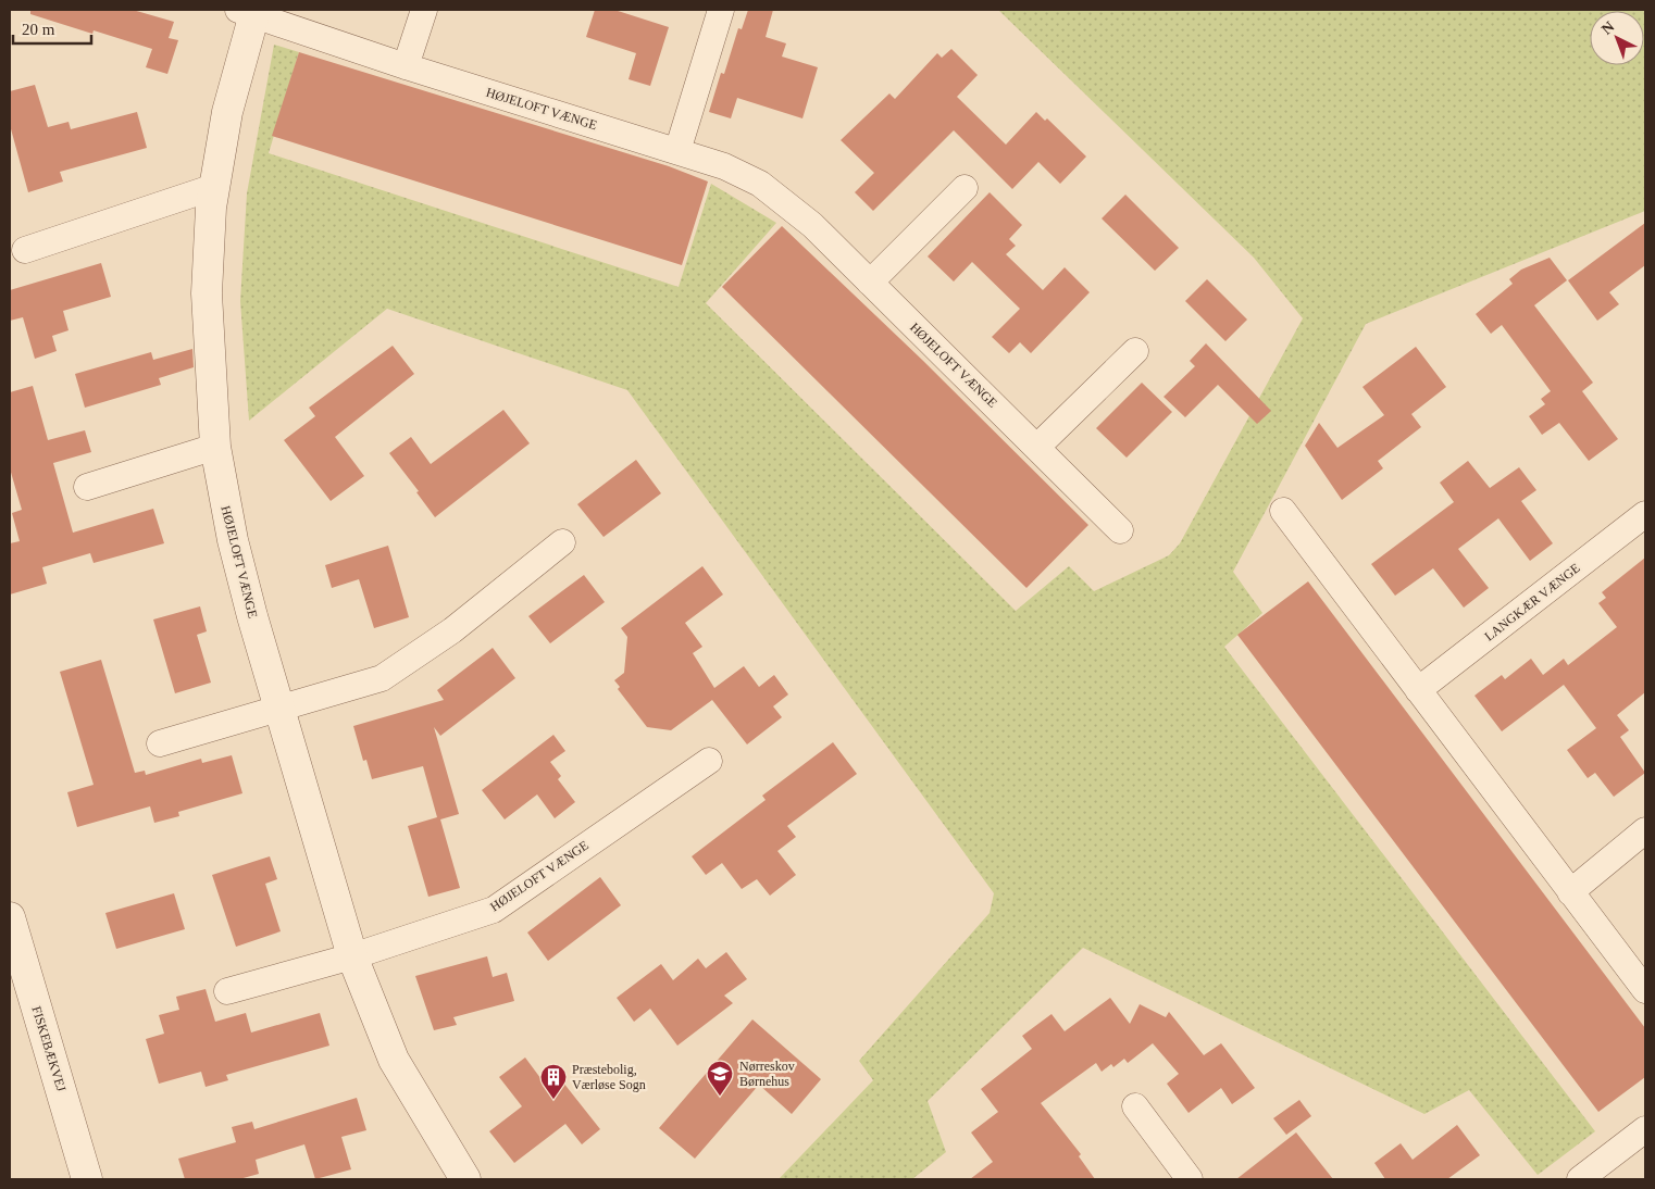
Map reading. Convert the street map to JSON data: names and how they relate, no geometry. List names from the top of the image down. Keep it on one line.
{"streets":{"street":["HØJELOFT VÆNGE","LANGKÆR VÆNGE","FISKEBÆKVEJ"]},"places":{"school or university":["Nørreskov Børnehus"],"building":["Præstebolig, Værløse Sogn"]},"scale_bar":"20 m","north":"top left"}
